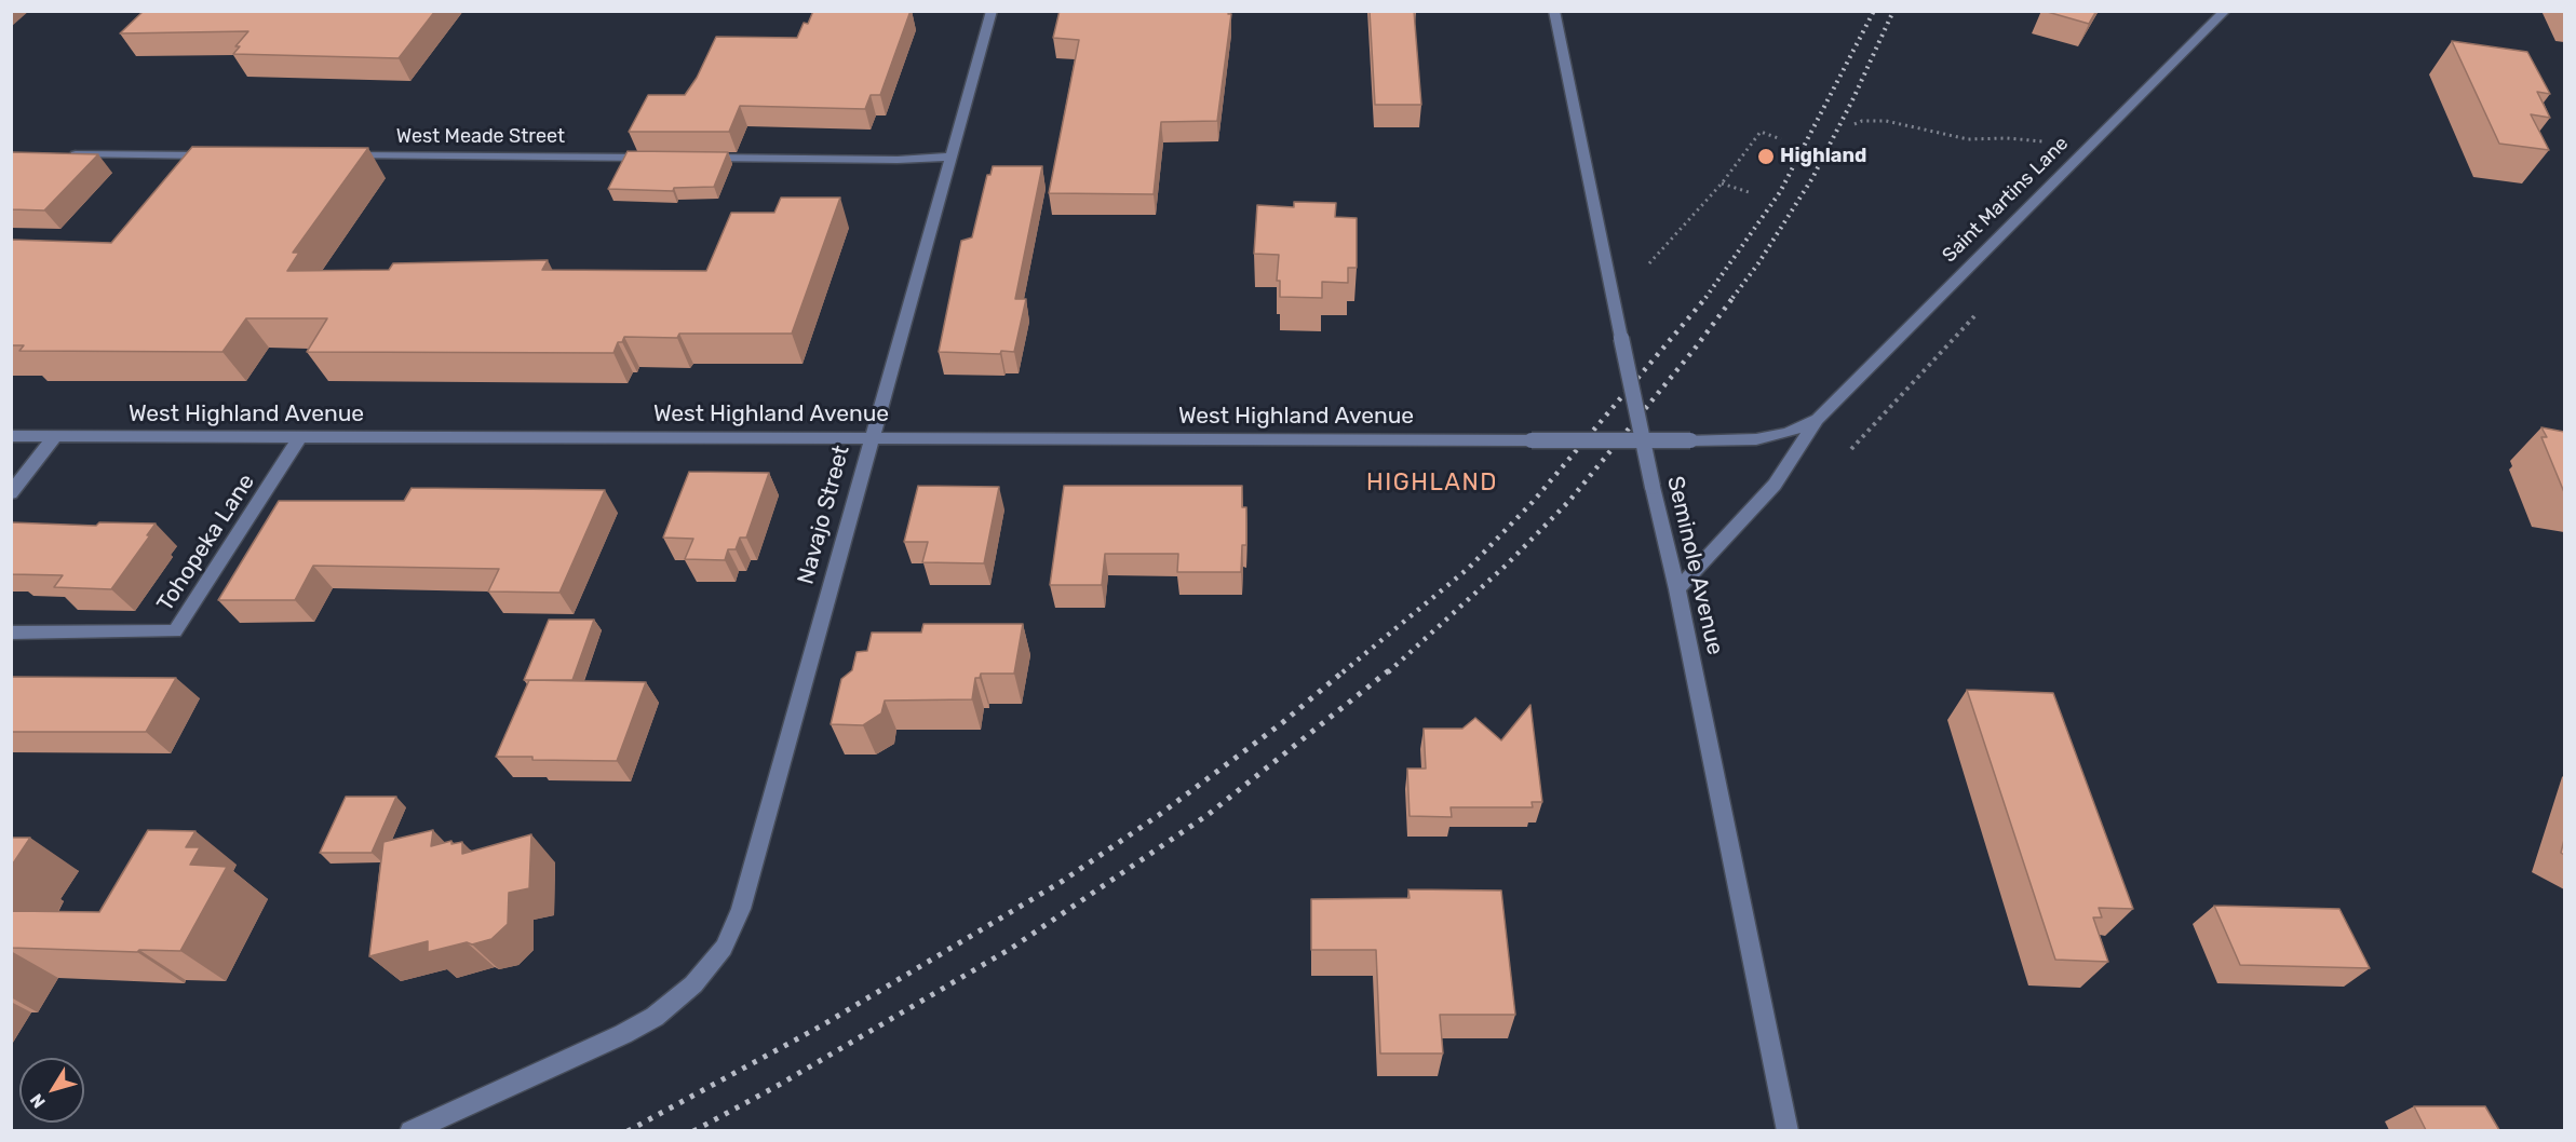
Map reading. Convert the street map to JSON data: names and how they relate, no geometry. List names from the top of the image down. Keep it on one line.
{"streets":{"street":["West Meade Street","Saint Martins Lane","West Highland Avenue","Navajo Street","Tohopeka Lane","Seminole Avenue"]},"crossings":[["Saint Martins Lane","West Highland Avenue"],["Saint Martins Lane","Seminole Avenue"],["West Highland Avenue","Navajo Street"],["West Highland Avenue","Tohopeka Lane"]],"districts":["HIGHLAND"],"places":["Highland"],"north":"bottom left"}
